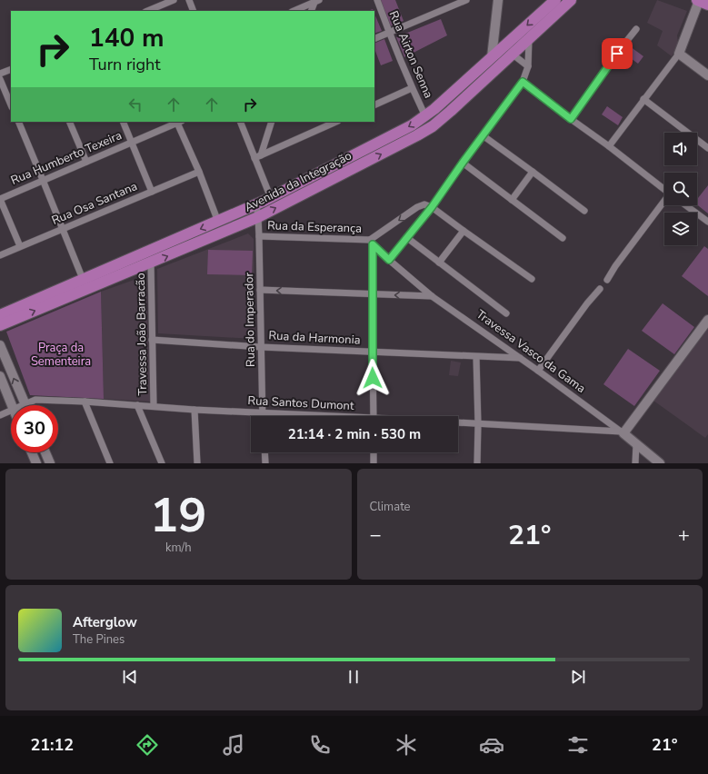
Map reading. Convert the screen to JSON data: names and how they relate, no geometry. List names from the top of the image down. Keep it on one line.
{"streets":{"main road":["Avenida da Integração"],"street":["Rua Airton Senna","Rua Humberto Texeira","Rua Osa Santana","Rua da Esperança","Rua do Imperador","Travessa João Barracão","Rua da Harmonia","Travessa Vasco da Gama","Rua Santos Dumont"]},"crossings":[["Rua Airton Senna","Avenida da Integração"],["Avenida da Integração","Rua do Imperador"],["Avenida da Integração","Travessa João Barracão"],["Rua da Esperança","Rua do Imperador"],["Rua da Esperança","Travessa Vasco da Gama"],["Rua do Imperador","Rua da Harmonia"],["Rua do Imperador","Rua Santos Dumont"],["Travessa João Barracão","Rua da Harmonia"],["Travessa João Barracão","Rua Santos Dumont"],["Rua da Harmonia","Travessa Vasco da Gama"],["Travessa Vasco da Gama","Rua Santos Dumont"]],"parks":["Praça da Sementeira"],"page":{"turn":["140 m","Turn right"],"limit":"30","trip":"21:14 · 2 min · 530 m","tile":[["19","km/h"],"Climate"],"heat":["−","21°","+"],"song":["Afterglow","The Pines"],"tabs":["21:12","21°"]}}
